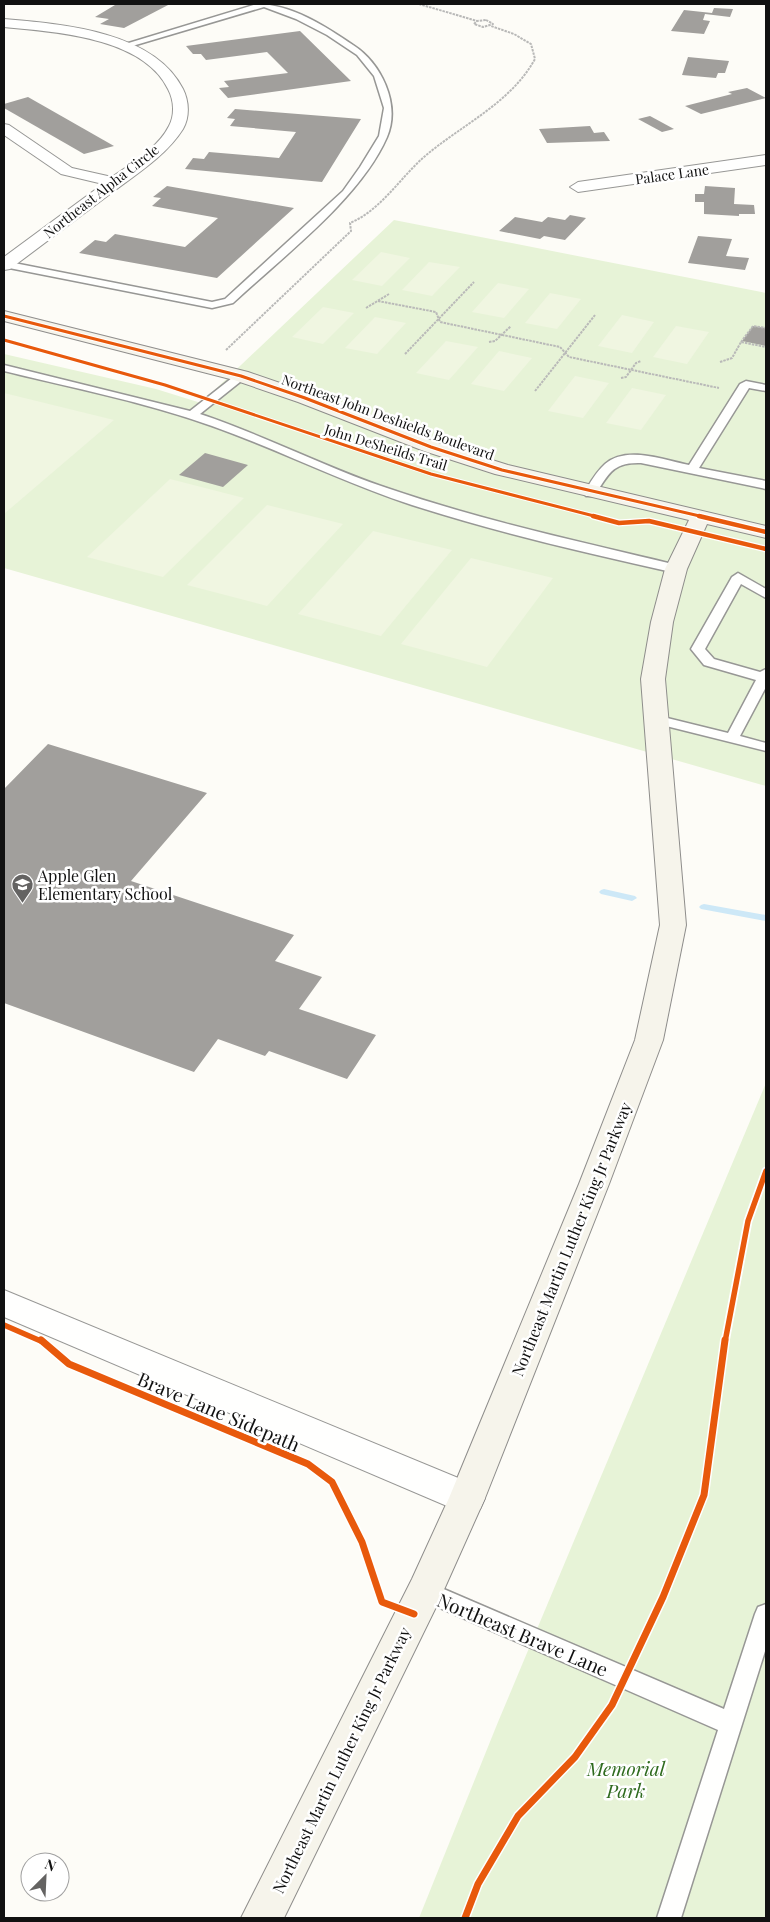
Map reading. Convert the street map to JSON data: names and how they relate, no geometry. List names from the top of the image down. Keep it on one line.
{"streets":{"street":["Palace Lane","Northeast Alpha Circle","Northeast John Deshields Boulevard","Northeast Martin Luther King Jr Parkway"],"lane":["Northeast Brave Lane"],"cycle path":["John DeSheilds Trail","Brave Lane Sidepath"]},"crossings":[["Northeast John Deshields Boulevard","Northeast Martin Luther King Jr Parkway"],["Northeast Martin Luther King Jr Parkway","Northeast Brave Lane"]],"parks":["Memorial Park"],"places":{"school or university":["Apple Glen Elementary School"]},"north":"top right"}
